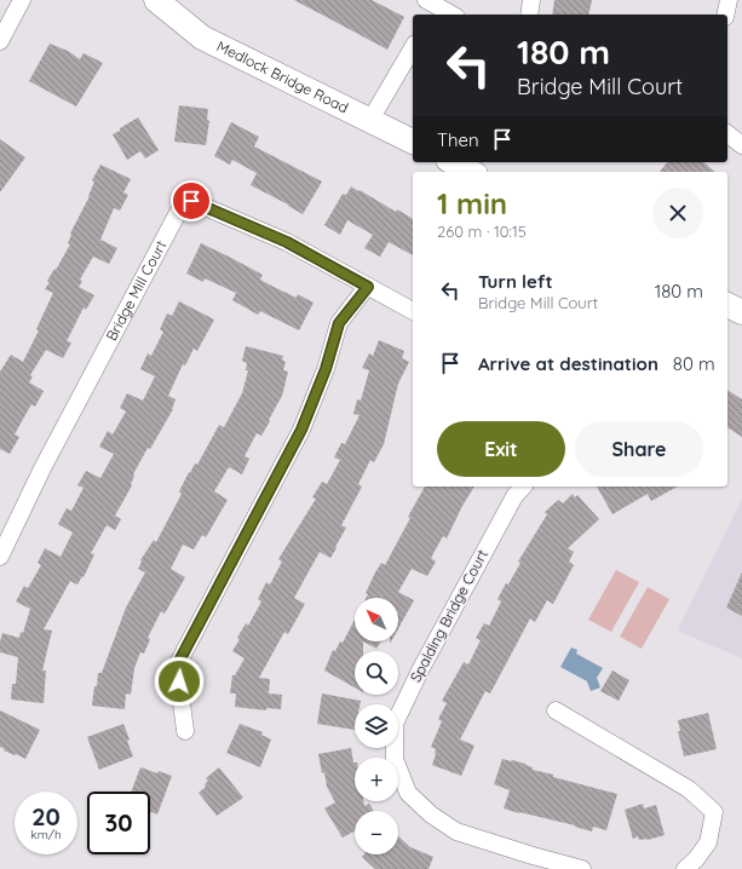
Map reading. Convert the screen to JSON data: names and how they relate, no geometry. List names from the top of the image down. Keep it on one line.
{"streets":{"main road":["Medlock Bridge Road"],"street":["Bridge Mill Court","Spalding Bridge Court"]},"north":"top left","page":{"turn":["180 m","Bridge Mill Court"],"then":"Then","heading":["1 min","260 m · 10:15"],"list":[{"name":"Turn left","note":"Bridge Mill Court","value":"180 m"},{"name":"Arrive at destination","value":"80 m"}],"buttons":["Exit","Share"],"map_buttons":["+","−"],"speed":"20 km/h","limit":"30"}}
